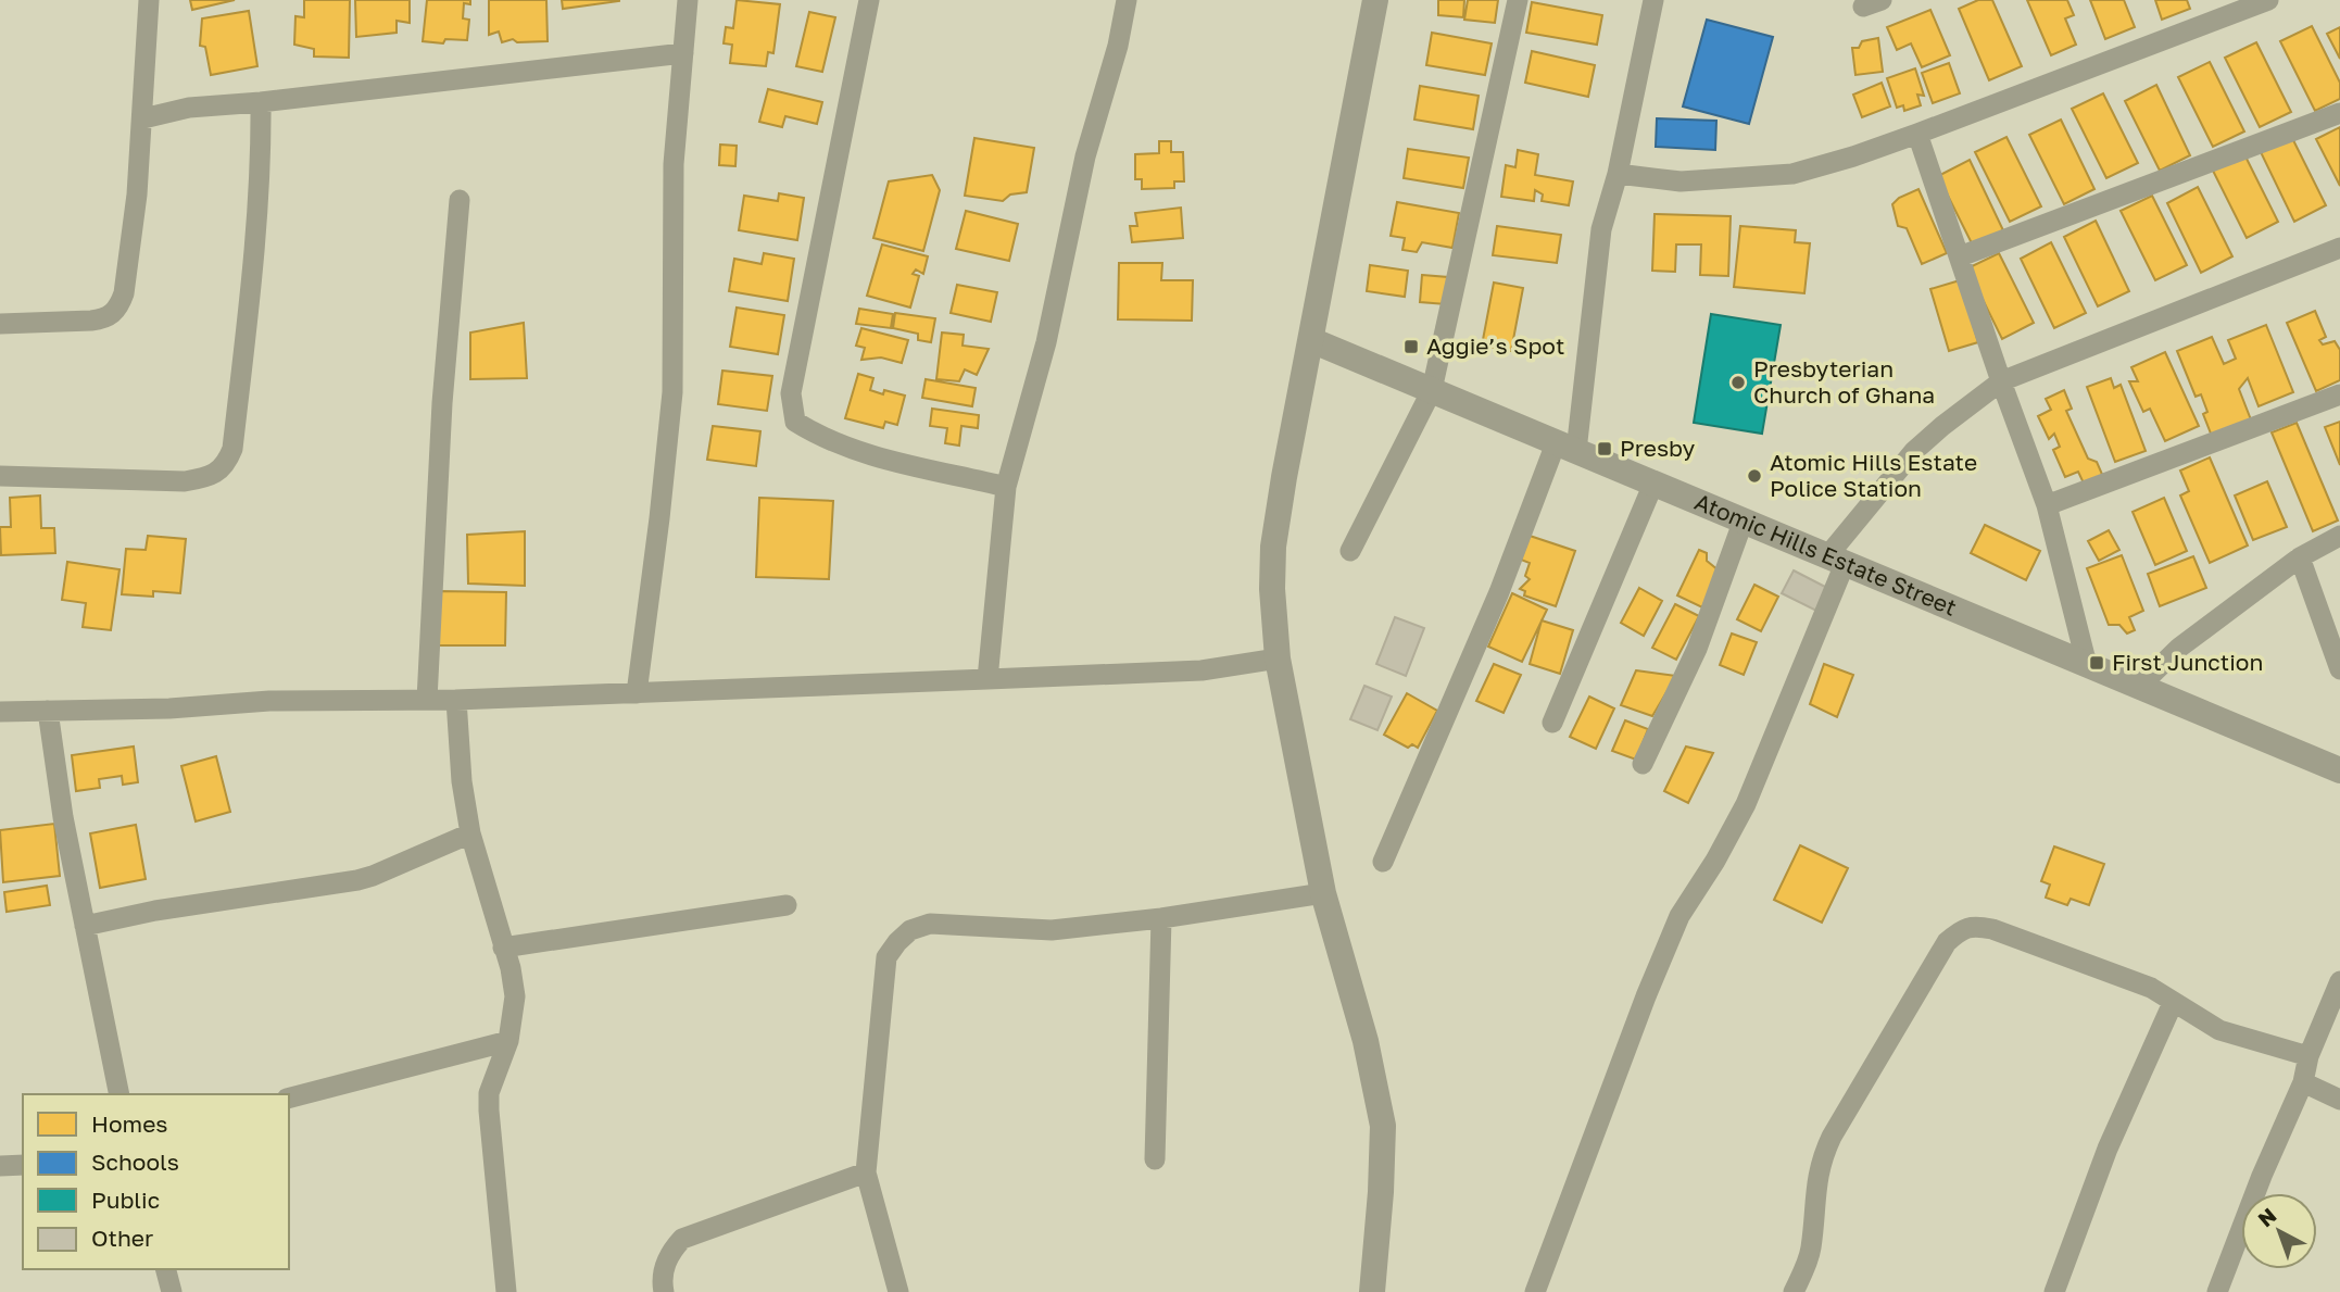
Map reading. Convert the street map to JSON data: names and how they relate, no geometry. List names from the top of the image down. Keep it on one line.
{"streets":{"street":["Atomic Hills Estate Street"]},"places":{"transit":["Aggie’s Spot","Presby","First Junction"],"other":["Presbyterian Church of Ghana","Atomic Hills Estate Police Station"]},"legend":["Homes","Schools","Public","Other"],"north":"top left"}
